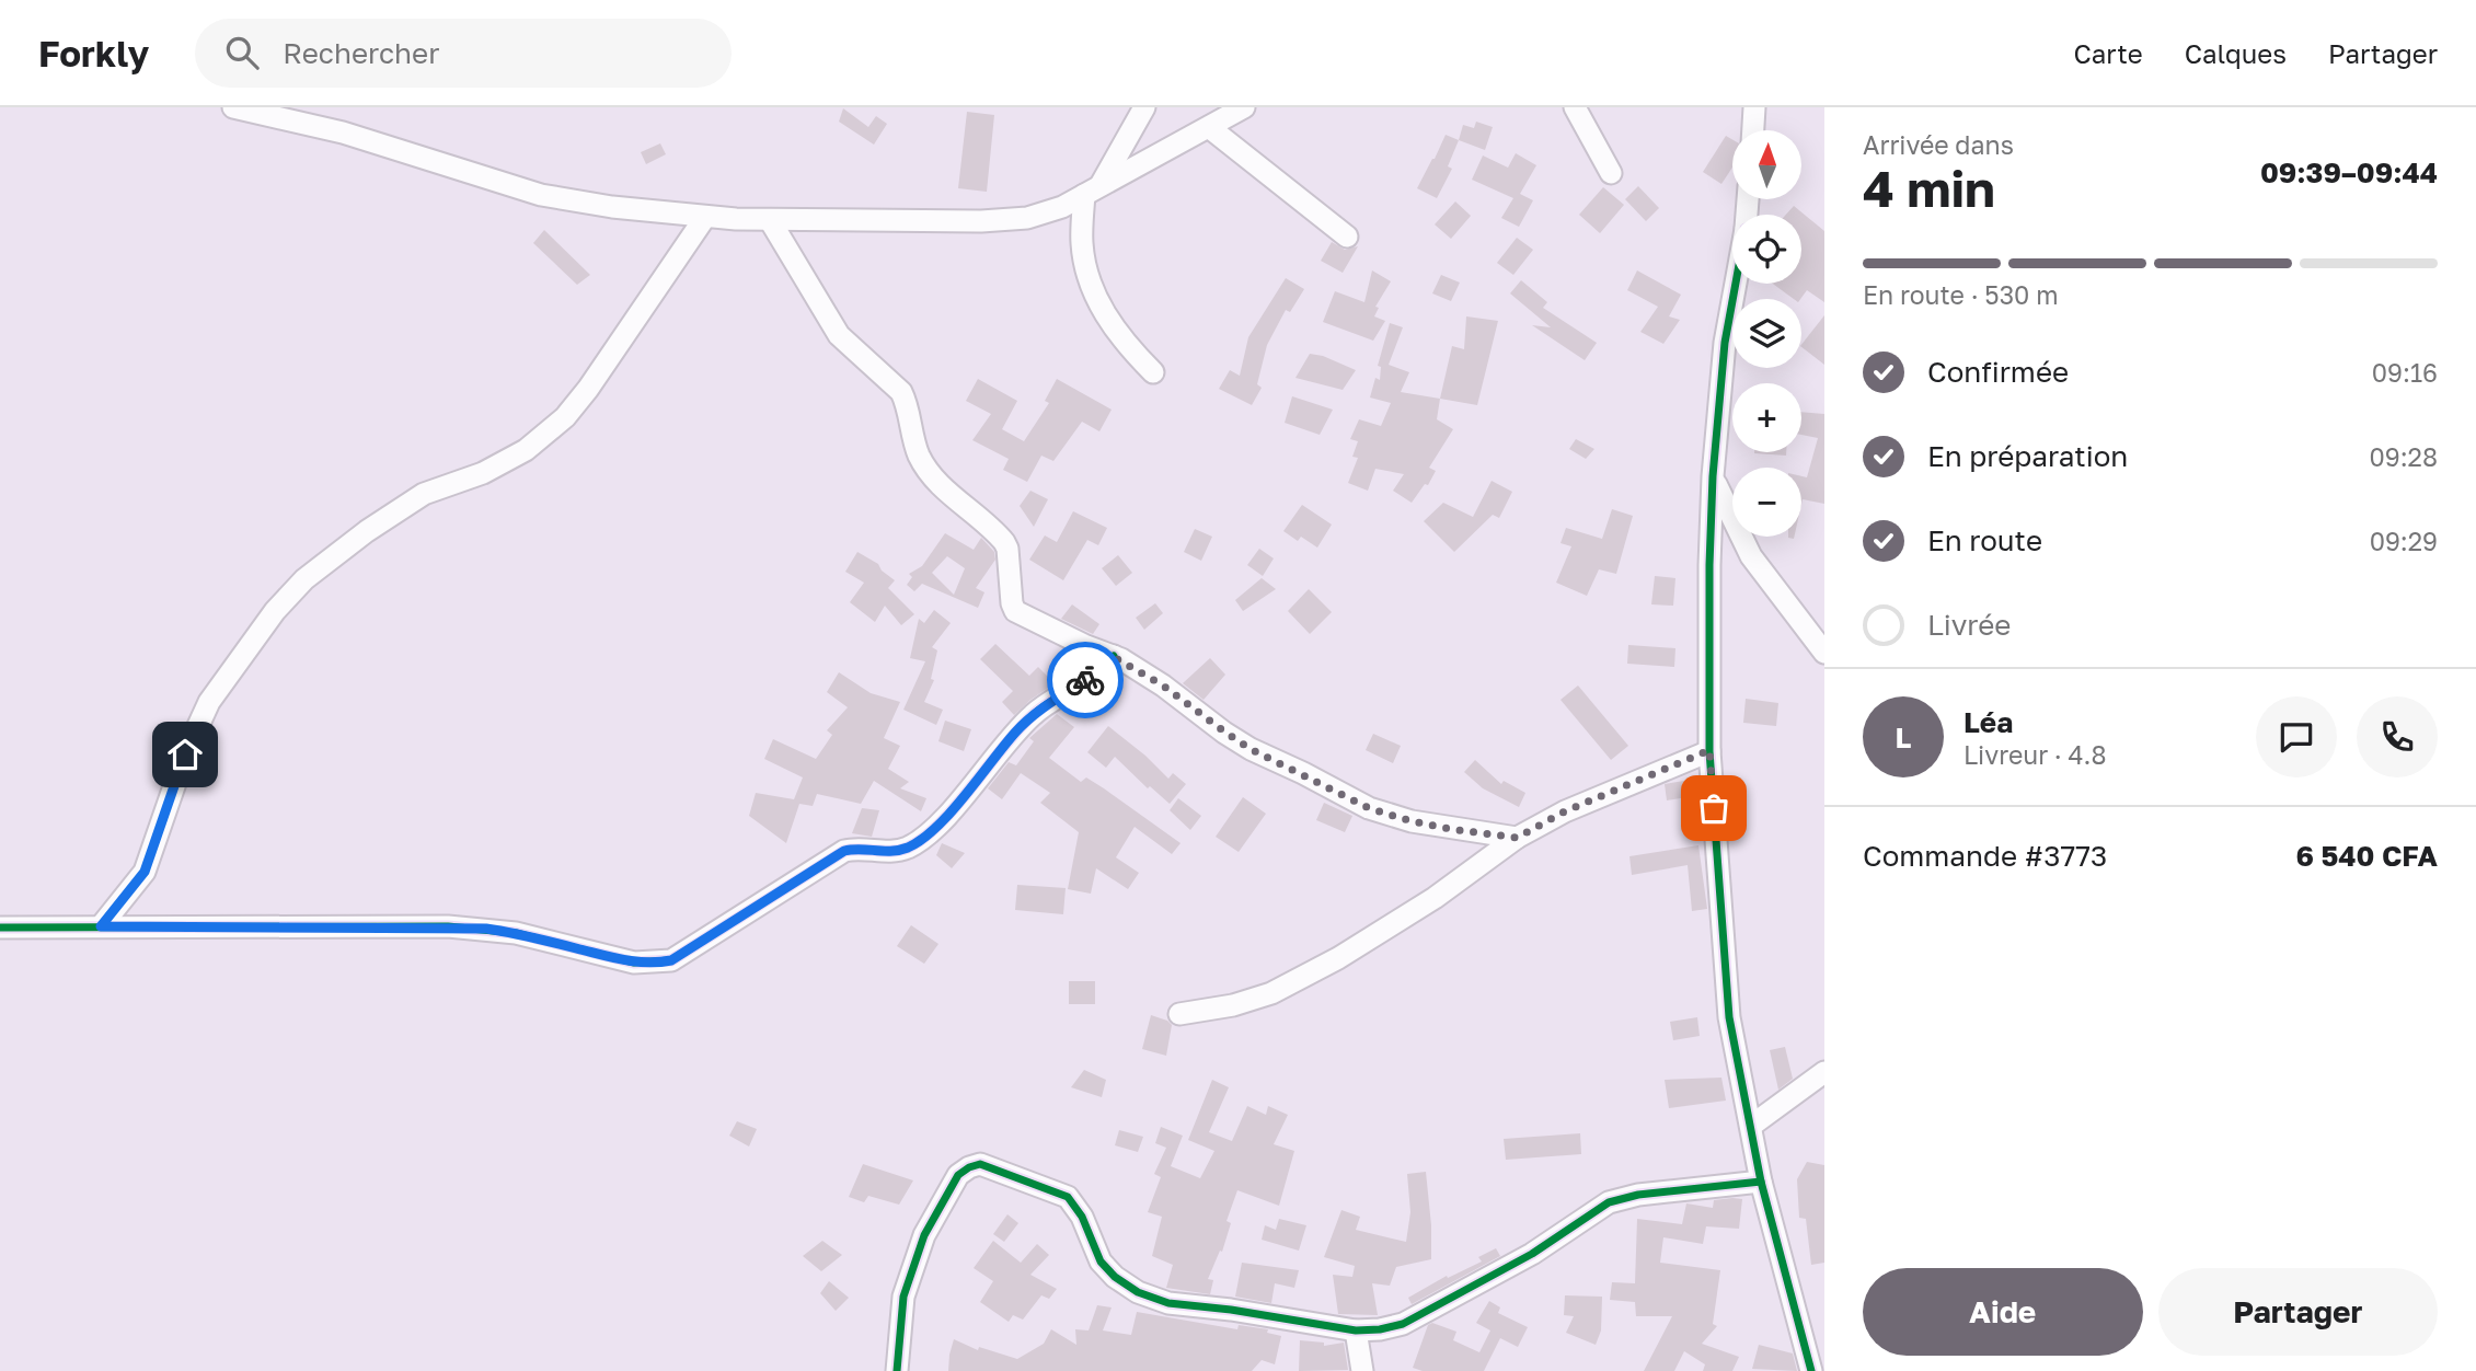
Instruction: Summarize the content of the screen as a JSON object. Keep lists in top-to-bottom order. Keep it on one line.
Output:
{"north":"top","page":{"header":"Forkly","search":"Rechercher","nav":["Carte","Calques","Partager"],"heading":["4 min","Arrivée dans","09:39–09:44"],"panel":["Léa","Livreur · 4.8","Commande #3773","6 540 CFA"],"map_buttons":["+","−"],"bar":"En route · 530 m","list":[["Confirmée","09:16"],["En préparation","09:28"],["En route","09:29"],"Livrée"],"round":"L","buttons":["Aide","Partager"]}}
